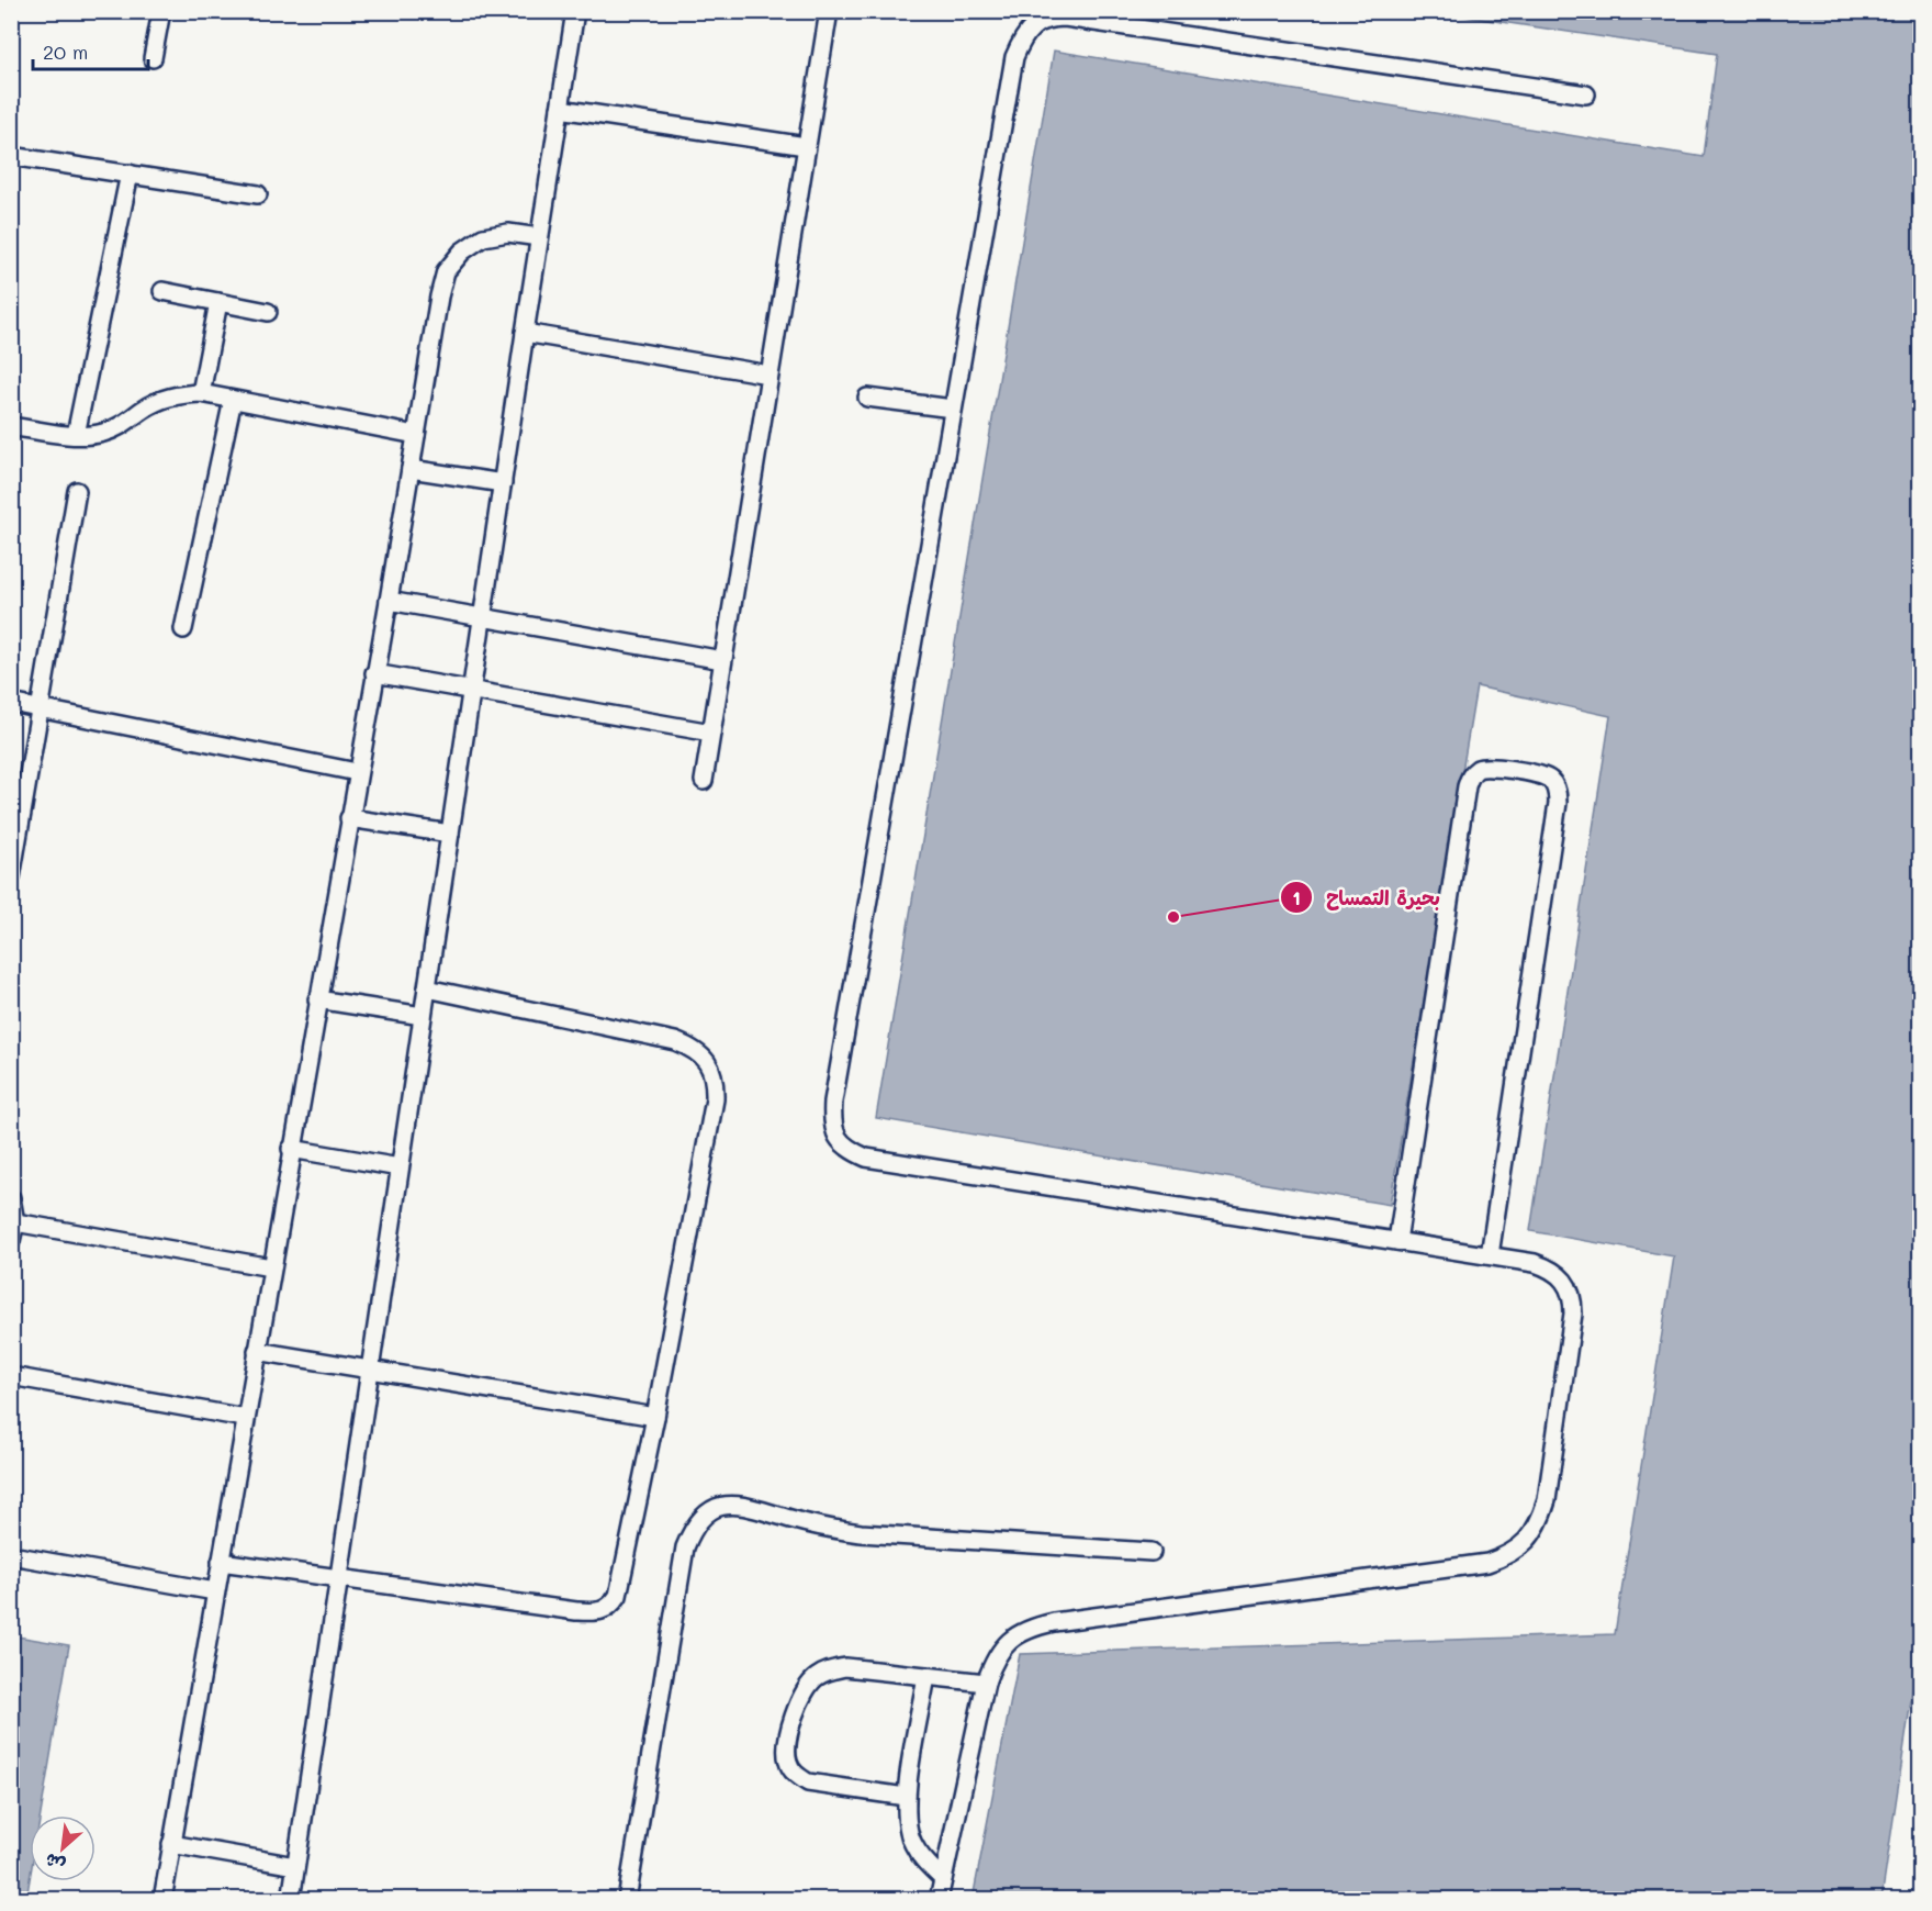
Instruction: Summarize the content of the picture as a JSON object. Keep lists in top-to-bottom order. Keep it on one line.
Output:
{"places":["بحيرة التمساح"],"scale_bar":"20 m","north":"bottom left"}
